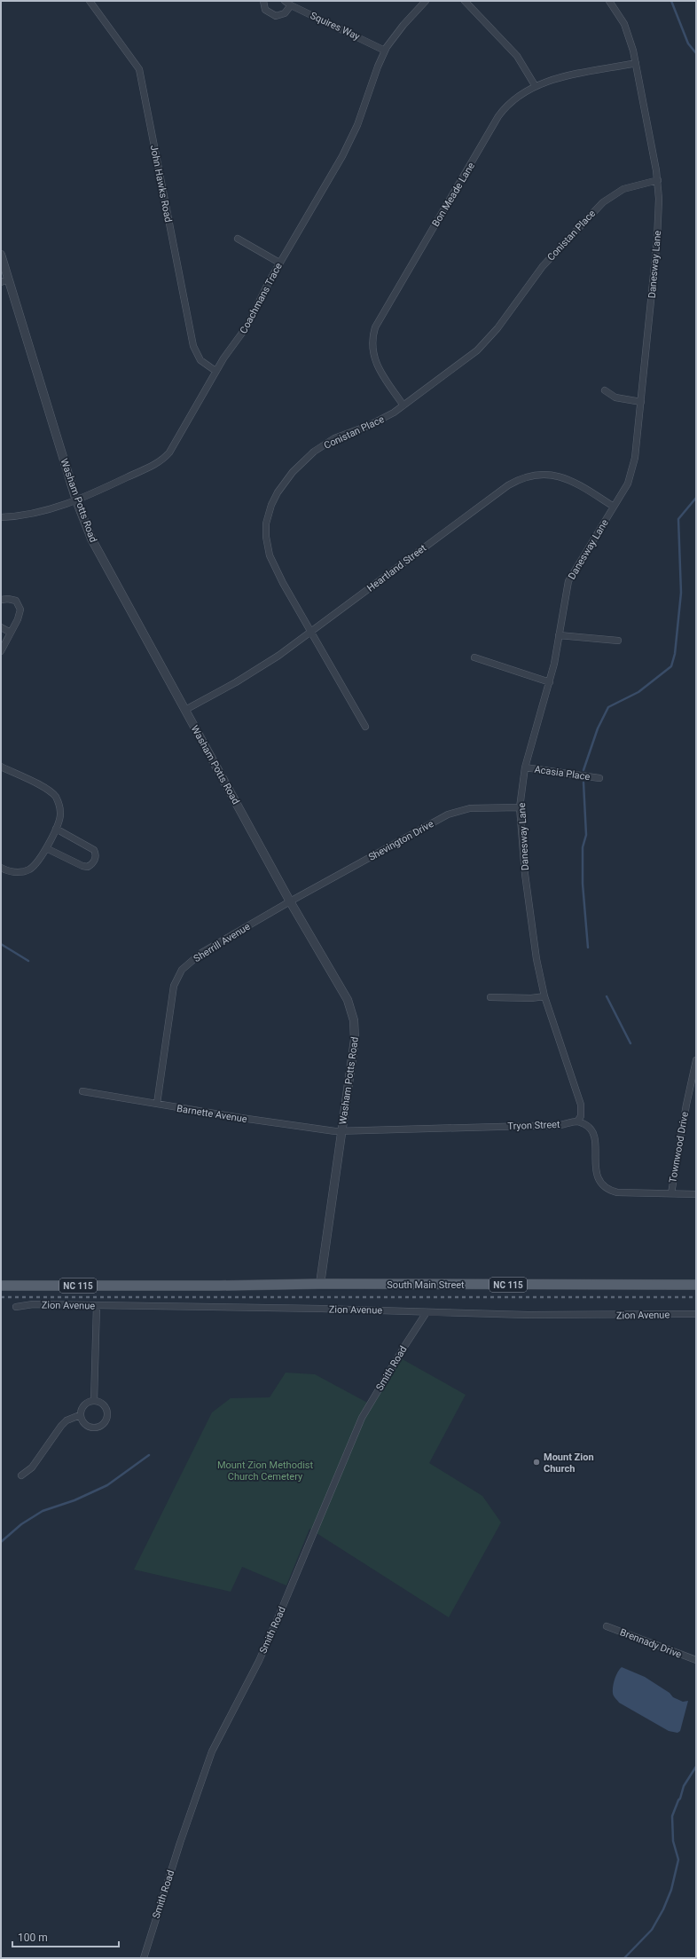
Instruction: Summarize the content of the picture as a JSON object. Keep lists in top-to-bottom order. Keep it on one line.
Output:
{"streets":{"main road":["South Main Street","NC 115"],"street":["Squires Way","John Hawks Road","Bon Meade Lane","Conistan Place","Danesway Lane","Coachmans Trace","Washam Potts Road","Heartland Street","Acasia Place","Shevington Drive","Sherrill Avenue","Barnette Avenue","Tryon Street","Townwood Drive","Zion Avenue","Smith Road","Brennady Drive"]},"crossings":[["Squires Way","Coachmans Trace"],["John Hawks Road","Coachmans Trace"],["Bon Meade Lane","Conistan Place"],["Bon Meade Lane","Danesway Lane"],["Conistan Place","Danesway Lane"],["Conistan Place","Heartland Street"],["Danesway Lane","Heartland Street"],["Danesway Lane","Acasia Place"],["Danesway Lane","Shevington Drive"],["Danesway Lane","Tryon Street"],["Coachmans Trace","Washam Potts Road"],["Washam Potts Road","Heartland Street"],["Washam Potts Road","Shevington Drive"],["Washam Potts Road","Sherrill Avenue"],["Washam Potts Road","Barnette Avenue"],["Washam Potts Road","Tryon Street"],["Washam Potts Road","South Main Street"],["Shevington Drive","Sherrill Avenue"],["Sherrill Avenue","Barnette Avenue"],["Barnette Avenue","Tryon Street"],["Zion Avenue","Smith Road"]],"parks":["Mount Zion Methodist Church Cemetery"],"places":["Mount Zion Church"],"scale_bar":"100 m"}
